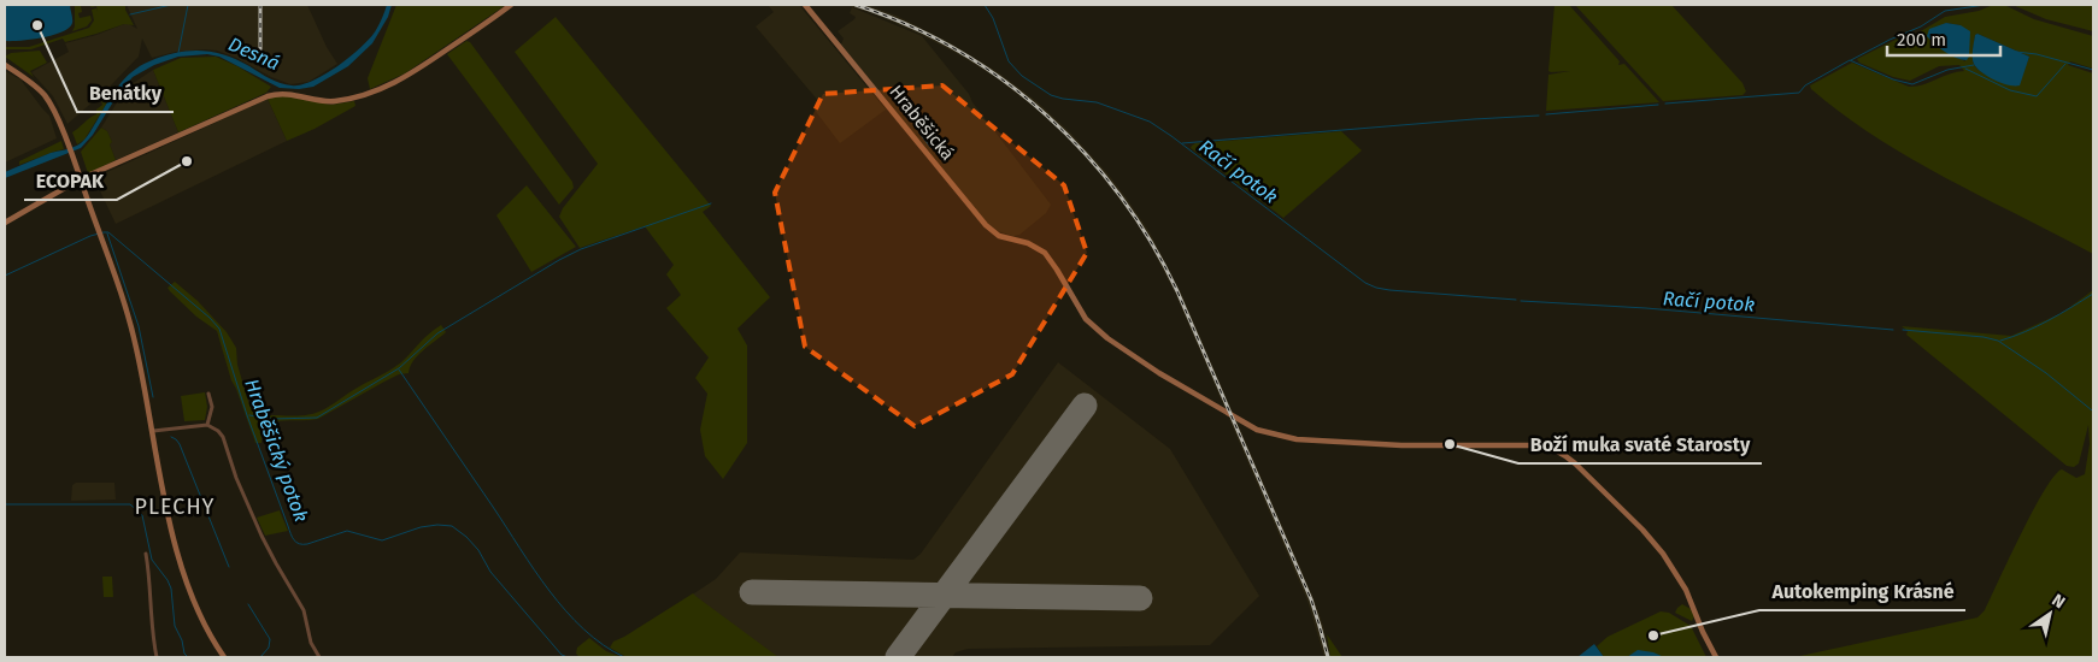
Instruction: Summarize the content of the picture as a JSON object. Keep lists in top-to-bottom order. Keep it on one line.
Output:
{"streets":{"street":["Hraběšická"]},"districts":["PLECHY"],"water":["Desná","Račí potok","Hraběšický potok"],"places":["Benátky","ECOPAK","Boží muka svaté Starosty","Autokemping Krásné"],"scale_bar":"200 m","north":"top right"}
